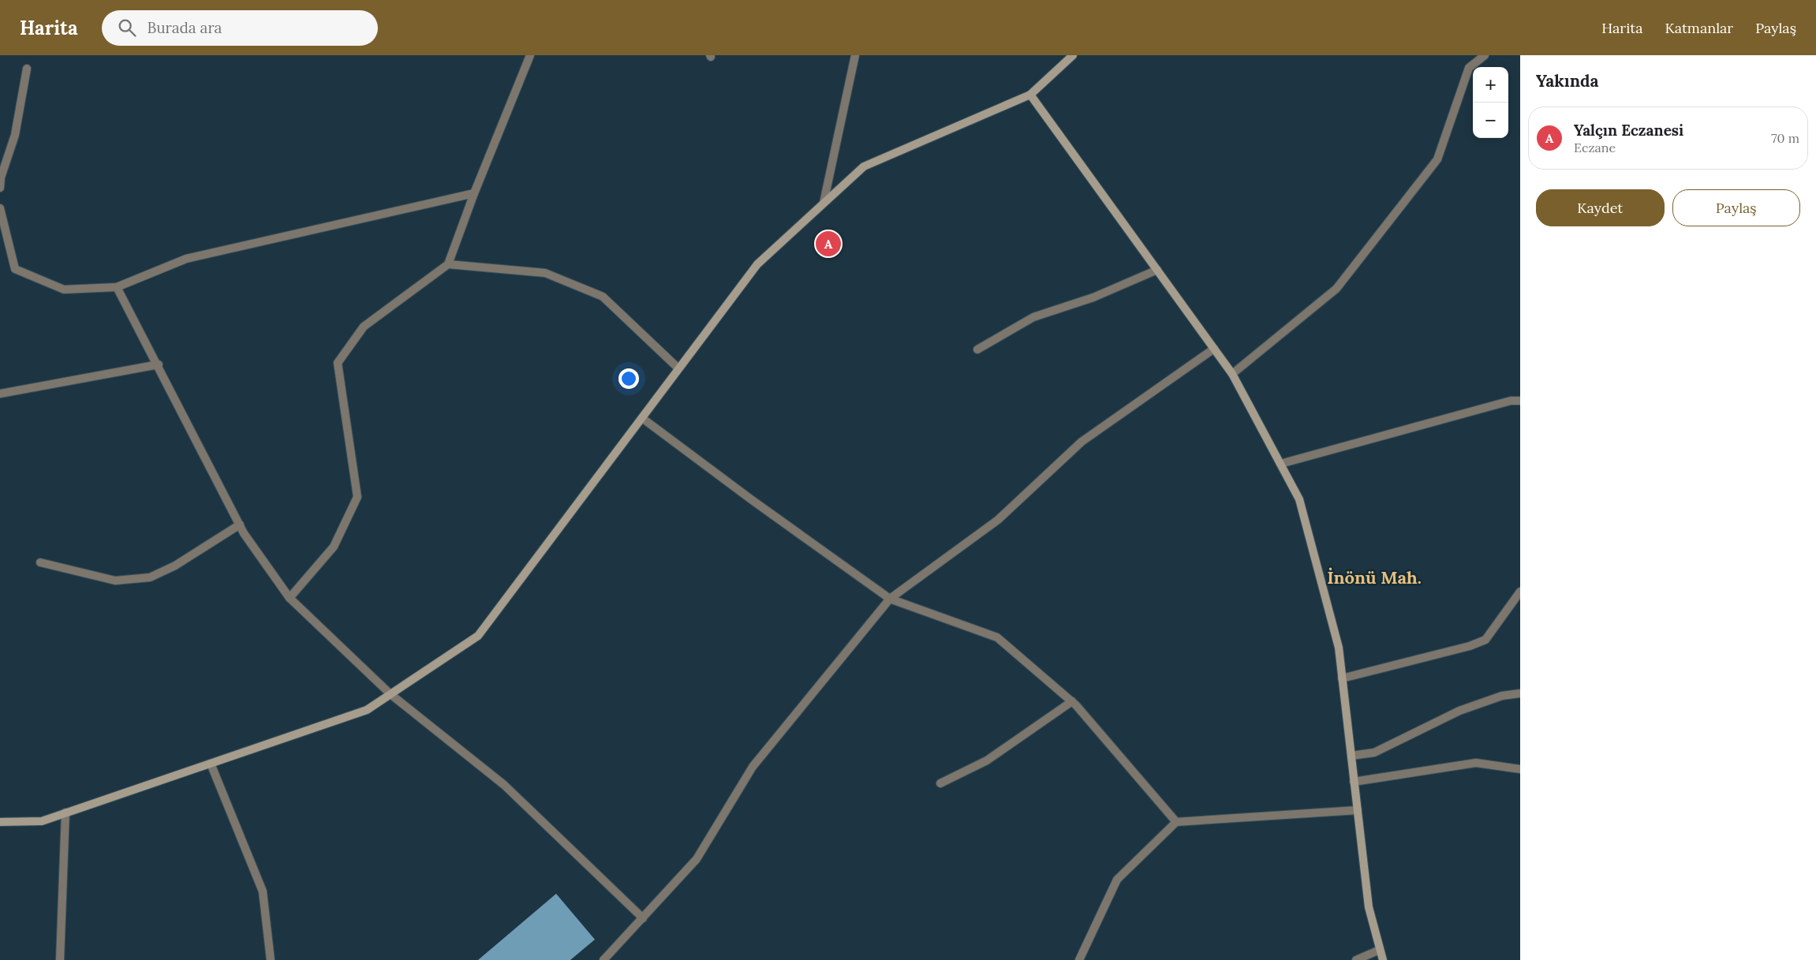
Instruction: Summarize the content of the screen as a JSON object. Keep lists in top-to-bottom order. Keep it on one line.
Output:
{"districts":["İnönü Mah."],"page":{"header":"Harita","search":"Burada ara","nav":["Harita","Katmanlar","Paylaş"],"heading":"Yakında","map_buttons":["+","−"],"list":[{"mark":"A","name":"Yalçın Eczanesi","note":"Eczane","value":"70 m"}],"buttons":["Kaydet","Paylaş"],"pins":"A"}}
